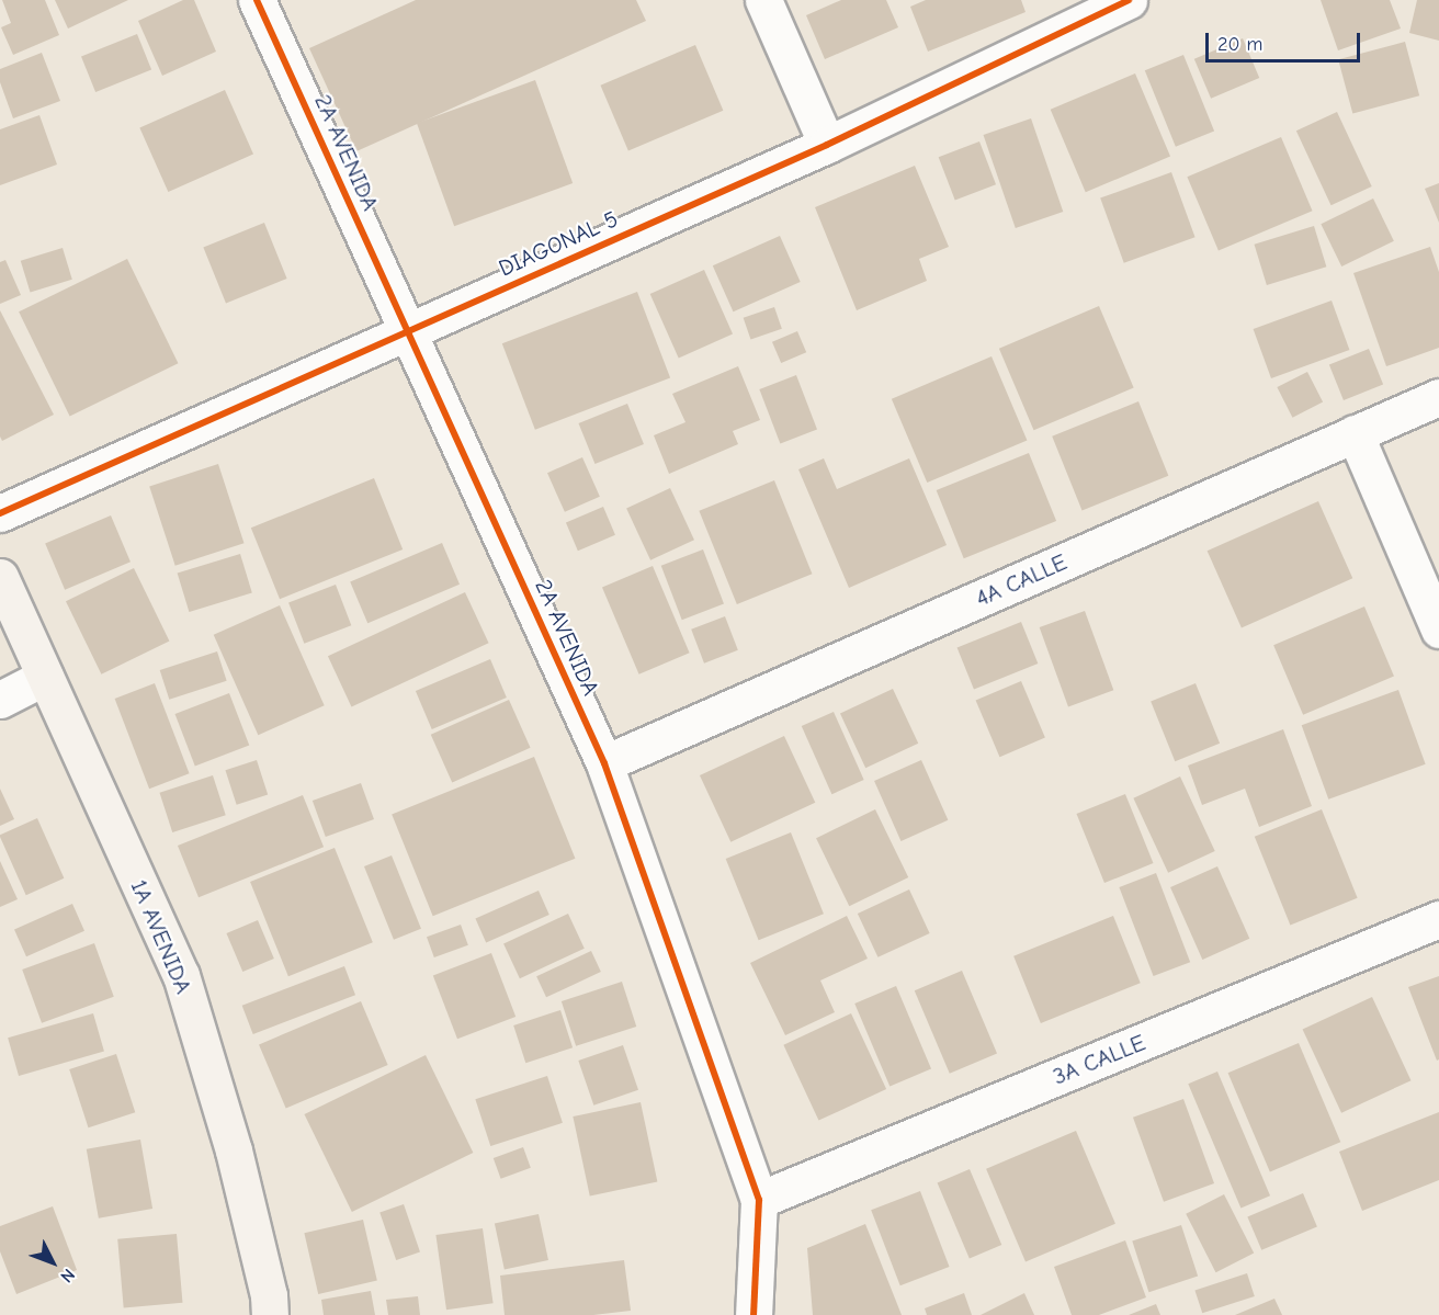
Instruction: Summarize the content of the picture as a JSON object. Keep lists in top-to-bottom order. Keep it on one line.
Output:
{"streets":{"main road":["1A AVENIDA"],"street":["2A AVENIDA","DIAGONAL 5","4A CALLE","3A CALLE"]},"crossings":[["2A AVENIDA","DIAGONAL 5"],["2A AVENIDA","4A CALLE"],["2A AVENIDA","3A CALLE"]],"scale_bar":"20 m","north":"bottom right"}
